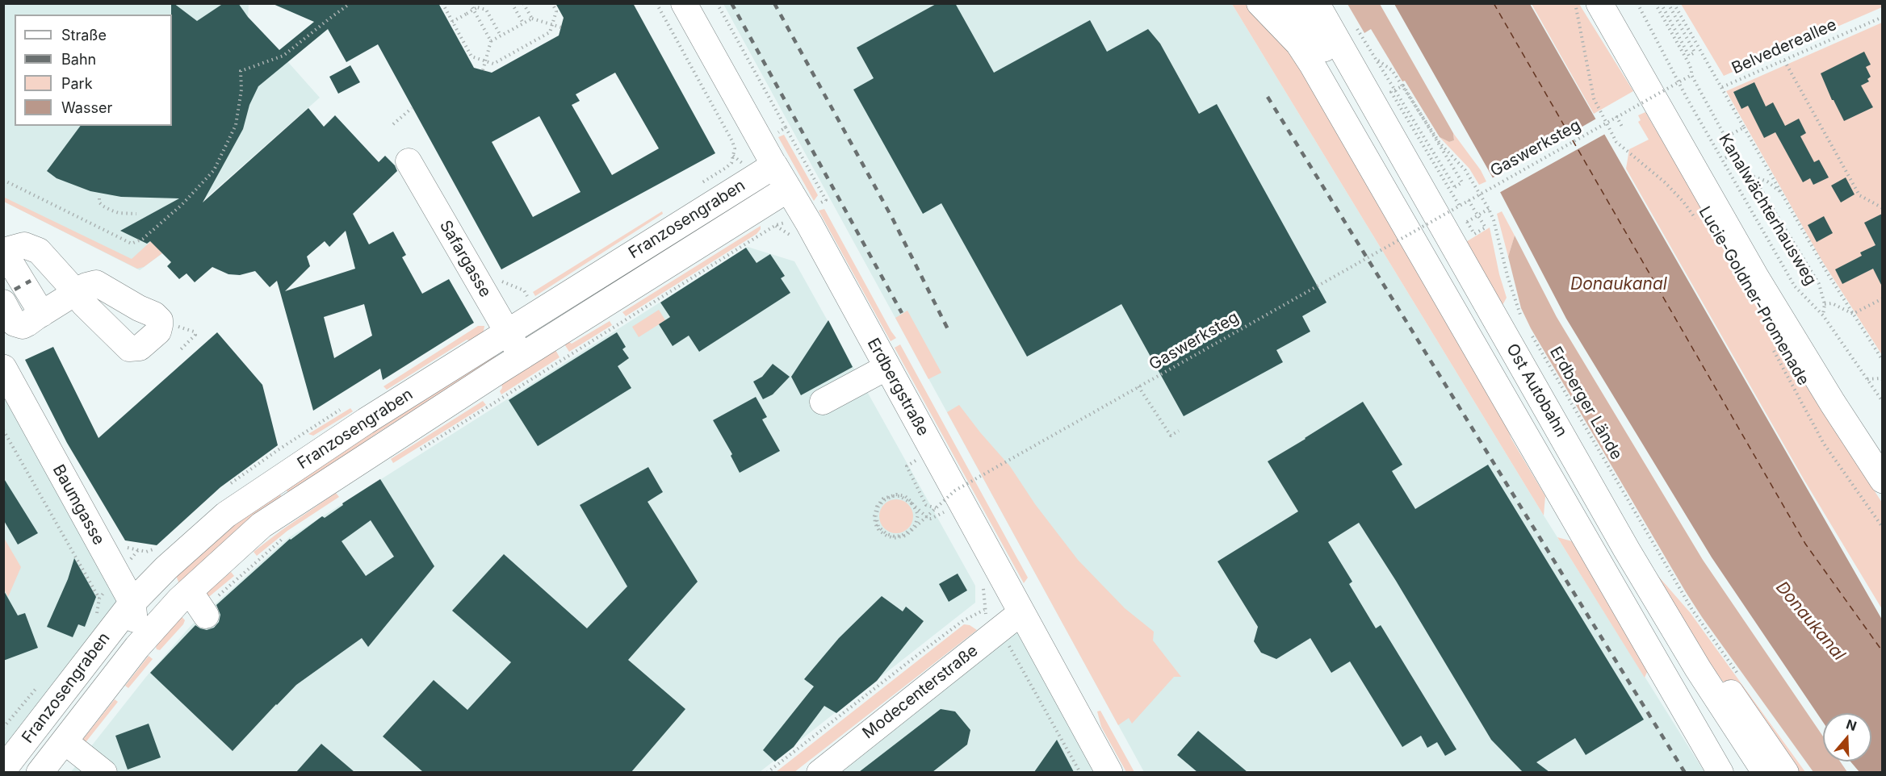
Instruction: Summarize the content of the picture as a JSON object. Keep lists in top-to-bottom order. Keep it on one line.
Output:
{"streets":{"main road":["Franzosengraben","Erdbergstraße","Ost Autobahn","Baumgasse"],"street":["Safargasse","Modecenterstraße"],"path":["Belvedereallee","Gaswerksteg","Kanalwächterhausweg","Lucie-Goldner-Promenade","Erdberger Lände"]},"crossings":[["Franzosengraben","Safargasse"],["Franzosengraben","Erdbergstraße"],["Franzosengraben","Baumgasse"],["Erdbergstraße","Modecenterstraße"]],"water":["Donaukanal"],"legend":["Straße","Bahn","Park","Wasser"],"north":"top"}
